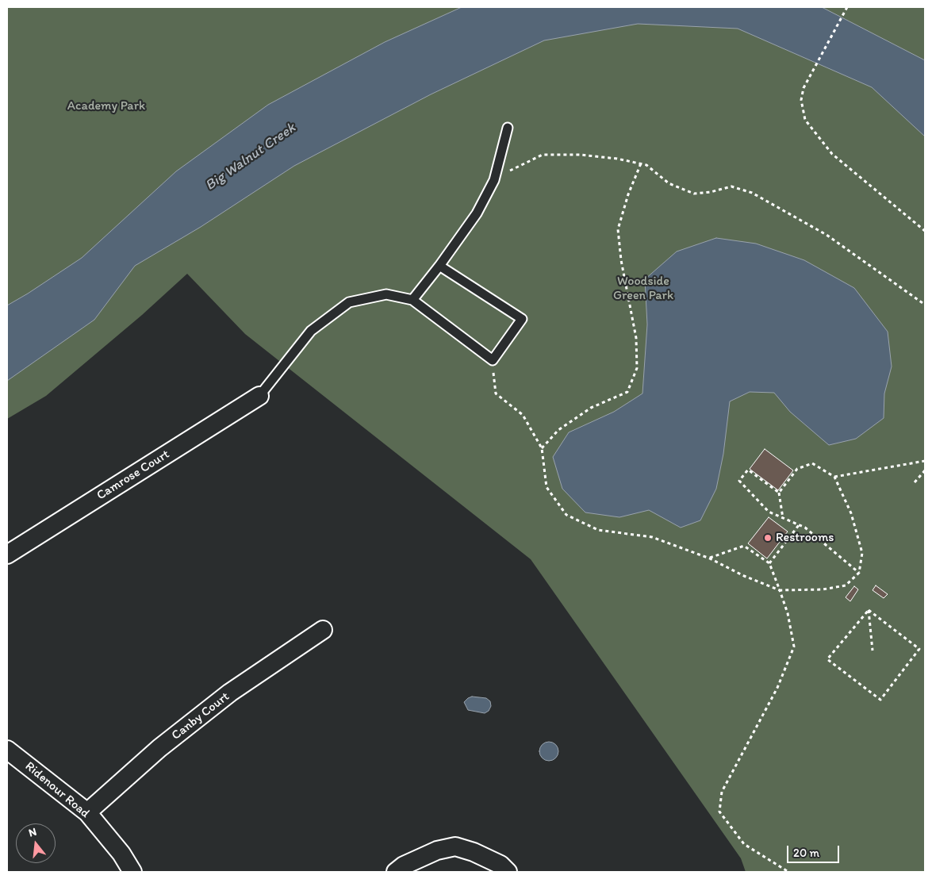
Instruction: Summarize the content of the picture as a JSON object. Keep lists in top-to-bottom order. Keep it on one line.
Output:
{"streets":{"street":["Camrose Court","Canby Court","Ridenour Road"]},"crossings":[["Canby Court","Ridenour Road"]],"water":["Big Walnut Creek"],"parks":["Academy Park","Woodside Green Park"],"places":["Restrooms"],"scale_bar":"20 m","north":"top"}
